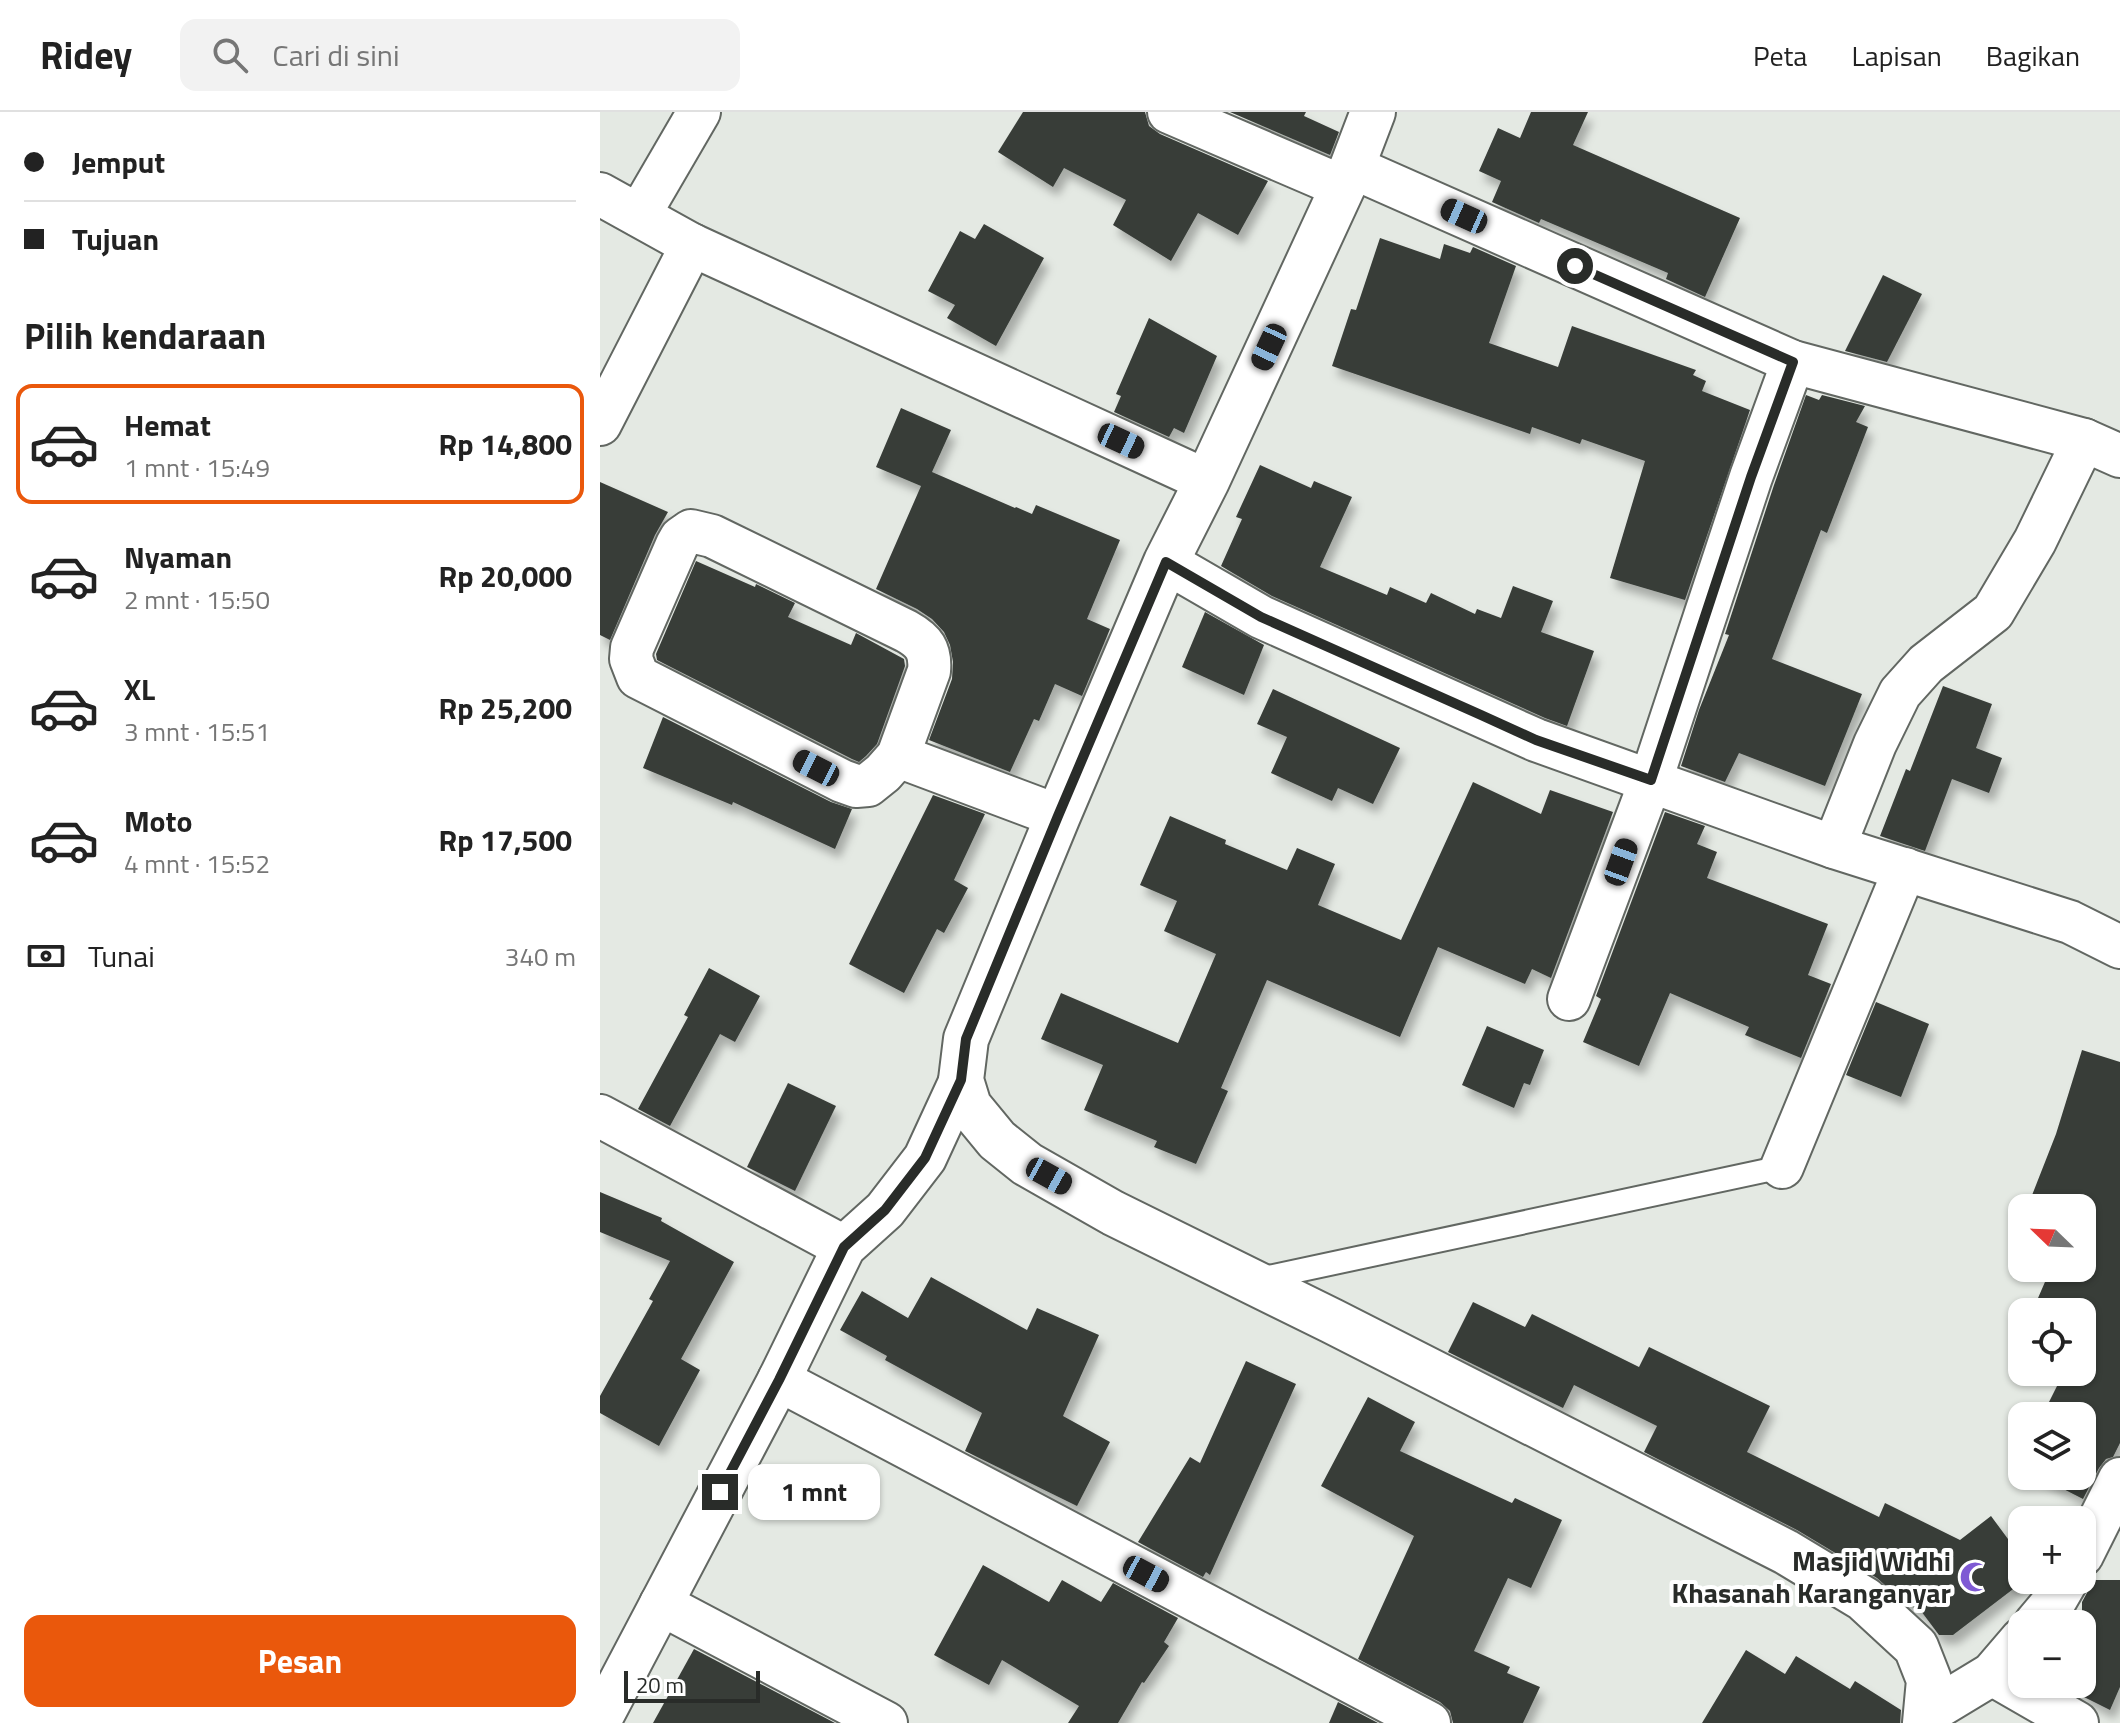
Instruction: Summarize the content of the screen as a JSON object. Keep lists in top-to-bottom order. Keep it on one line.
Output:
{"places":{"mosque":["Masjid Widhi Khasanah Karanganyar"]},"scale_bar":"20 m","north":"top left","page":{"header":"Ridey","search":"Cari di sini","nav":["Peta","Lapisan","Bagikan"],"banner":["Jemput","Tujuan"],"heading":"Pilih kendaraan","list":[{"name":"Hemat","note":"1 mnt · 15:49","value":"Rp 14,800"},{"name":"Nyaman","note":"2 mnt · 15:50","value":"Rp 20,000"},{"name":"XL","note":"3 mnt · 15:51","value":"Rp 25,200"},{"name":"Moto","note":"4 mnt · 15:52","value":"Rp 17,500"}],"pay":["Tunai","340 m"],"map_buttons":["+","−"],"bubble":"1 mnt","buttons":"Pesan","scale":"20 m"}}
